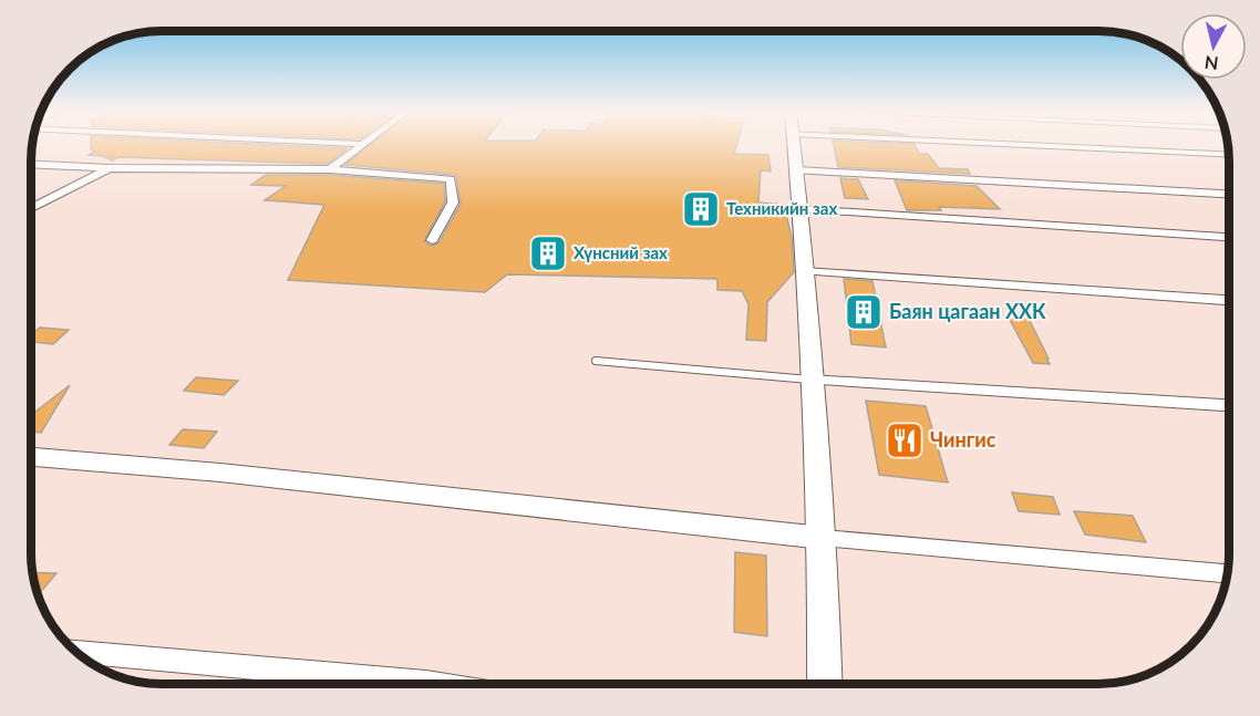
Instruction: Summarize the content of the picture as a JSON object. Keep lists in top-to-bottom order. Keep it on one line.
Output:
{"places":{"building":["Техникийн зах","Хүнсний зах","Баян цагаан ХХК"],"restaurant":["Чингис"]},"north":"bottom"}
